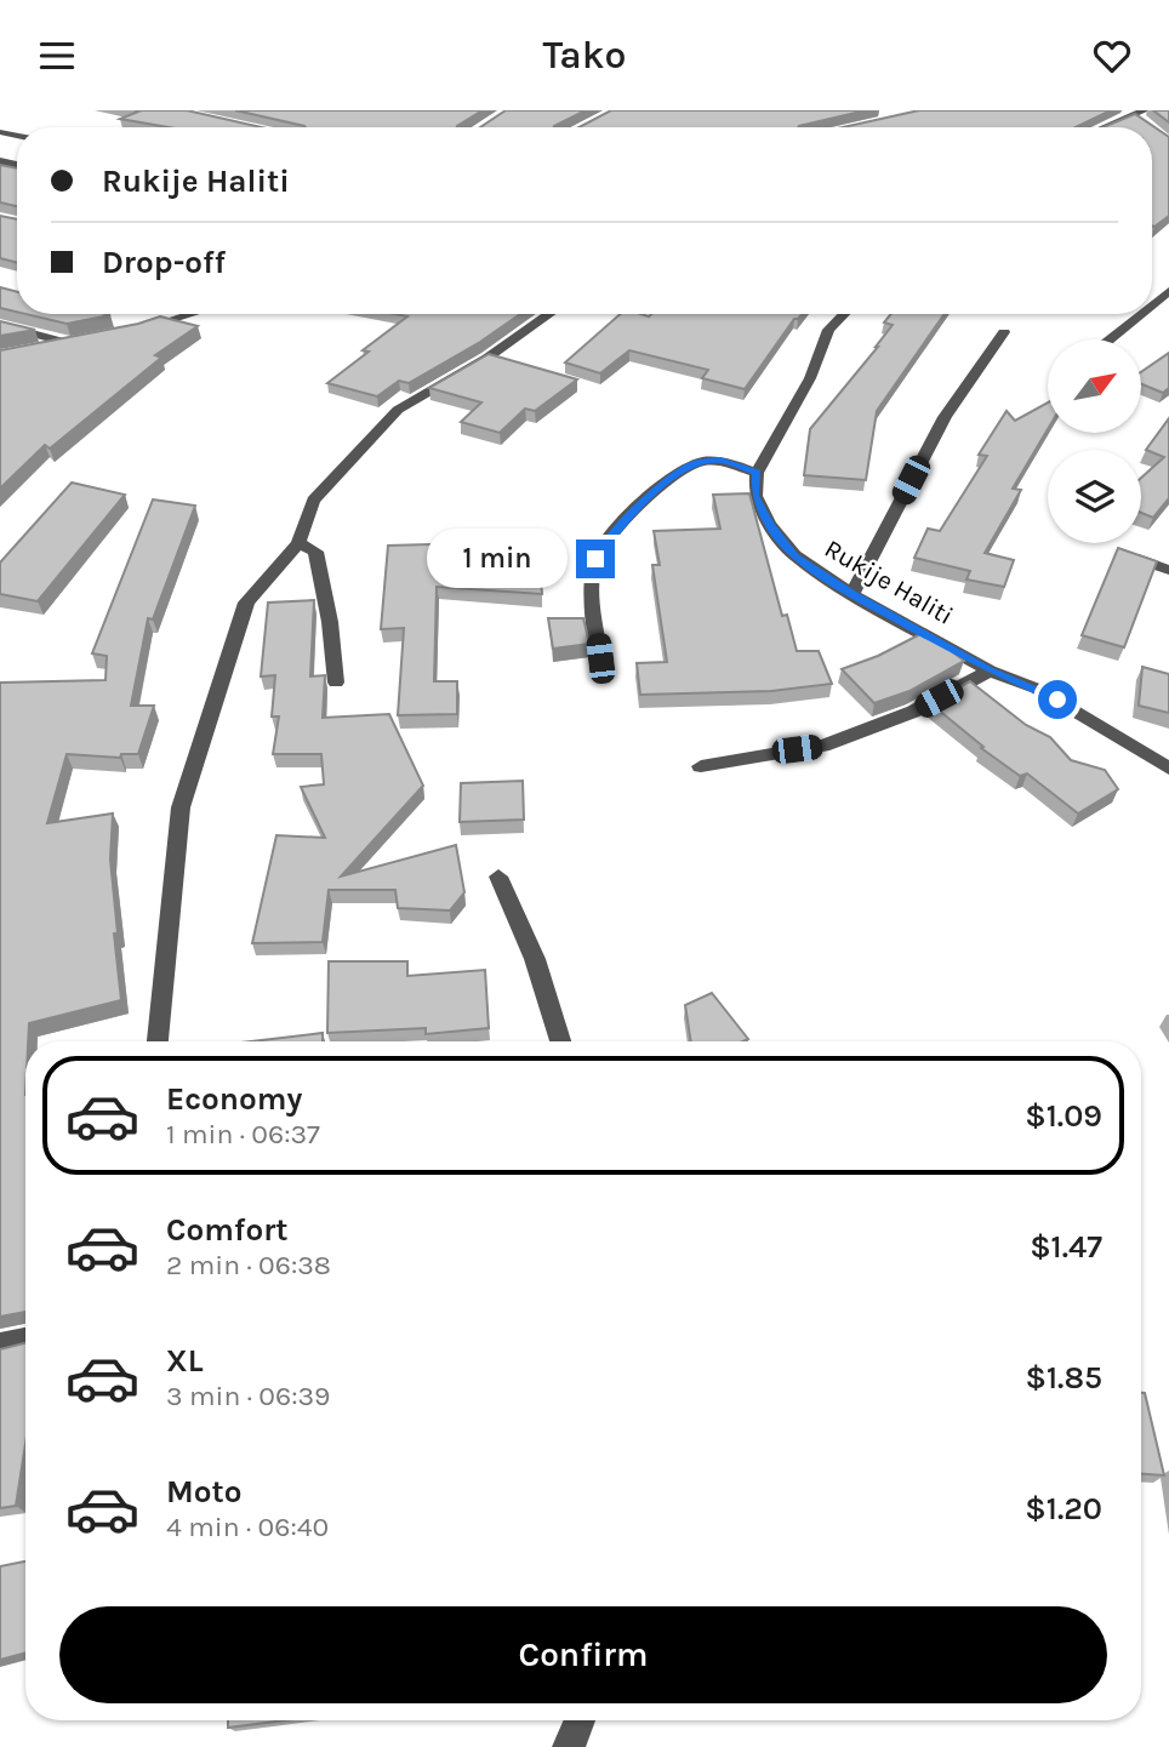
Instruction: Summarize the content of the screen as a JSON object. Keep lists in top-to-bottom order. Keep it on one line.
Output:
{"streets":{"street":["Rukije Haliti"]},"north":"top right","page":{"header":"Tako","banner":["Rukije Haliti","Drop-off"],"bubble":"1 min","list":[{"name":"Economy","note":"1 min · 06:37","value":"$1.09"},{"name":"Comfort","note":"2 min · 06:38","value":"$1.47"},{"name":"XL","note":"3 min · 06:39","value":"$1.85"},{"name":"Moto","note":"4 min · 06:40","value":"$1.20"}],"buttons":"Confirm"}}
